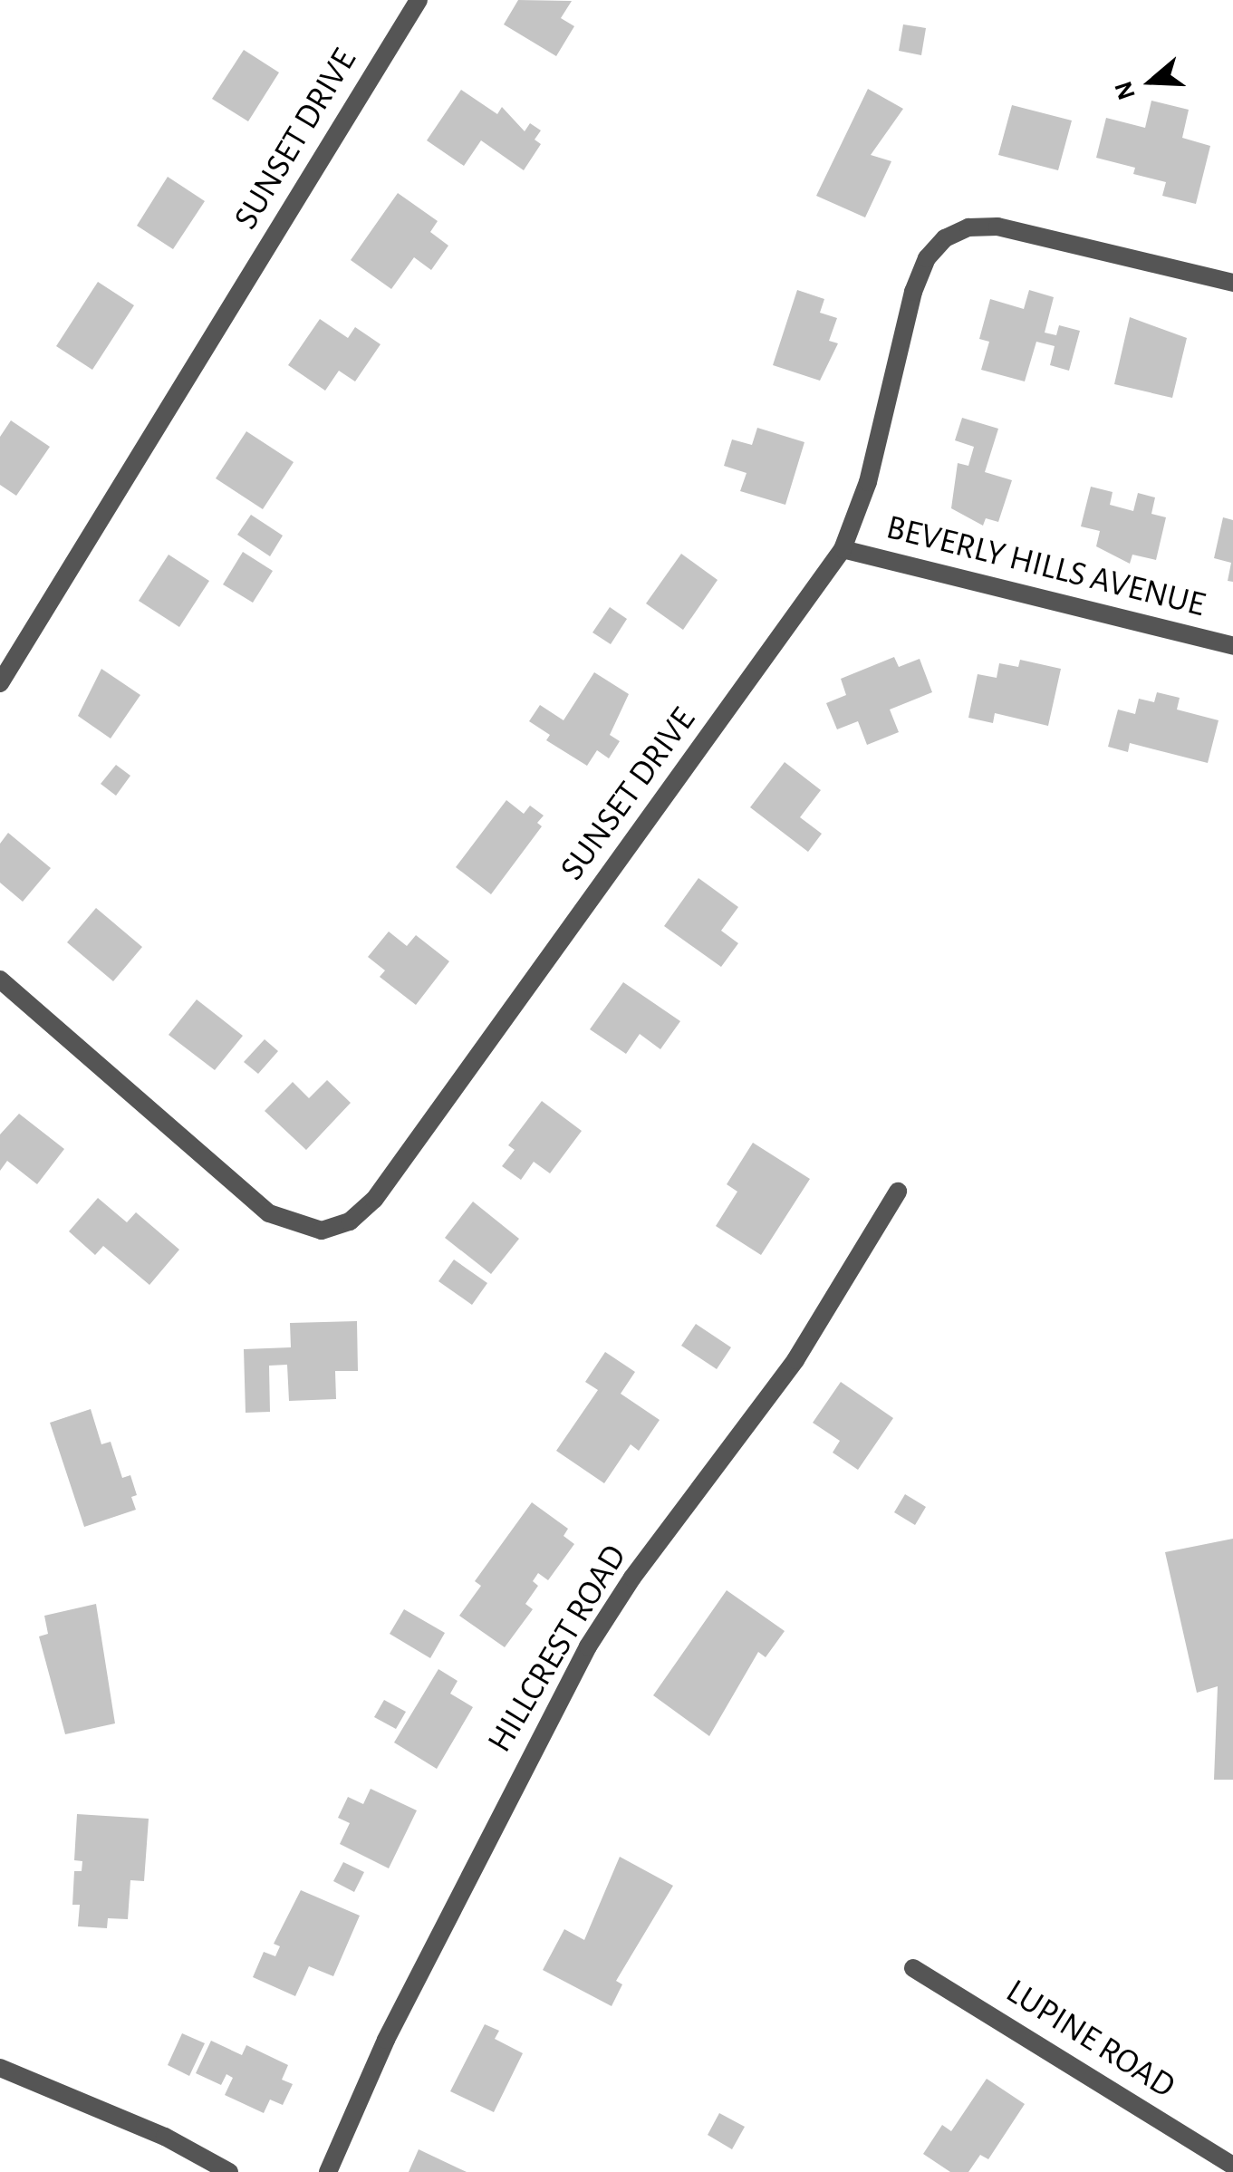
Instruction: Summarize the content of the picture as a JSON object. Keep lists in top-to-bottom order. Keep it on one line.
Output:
{"streets":{"street":["SUNSET DRIVE","BEVERLY HILLS AVENUE","HILLCREST ROAD","LUPINE ROAD"]},"crossings":[["SUNSET DRIVE","BEVERLY HILLS AVENUE"]],"north":"left"}
